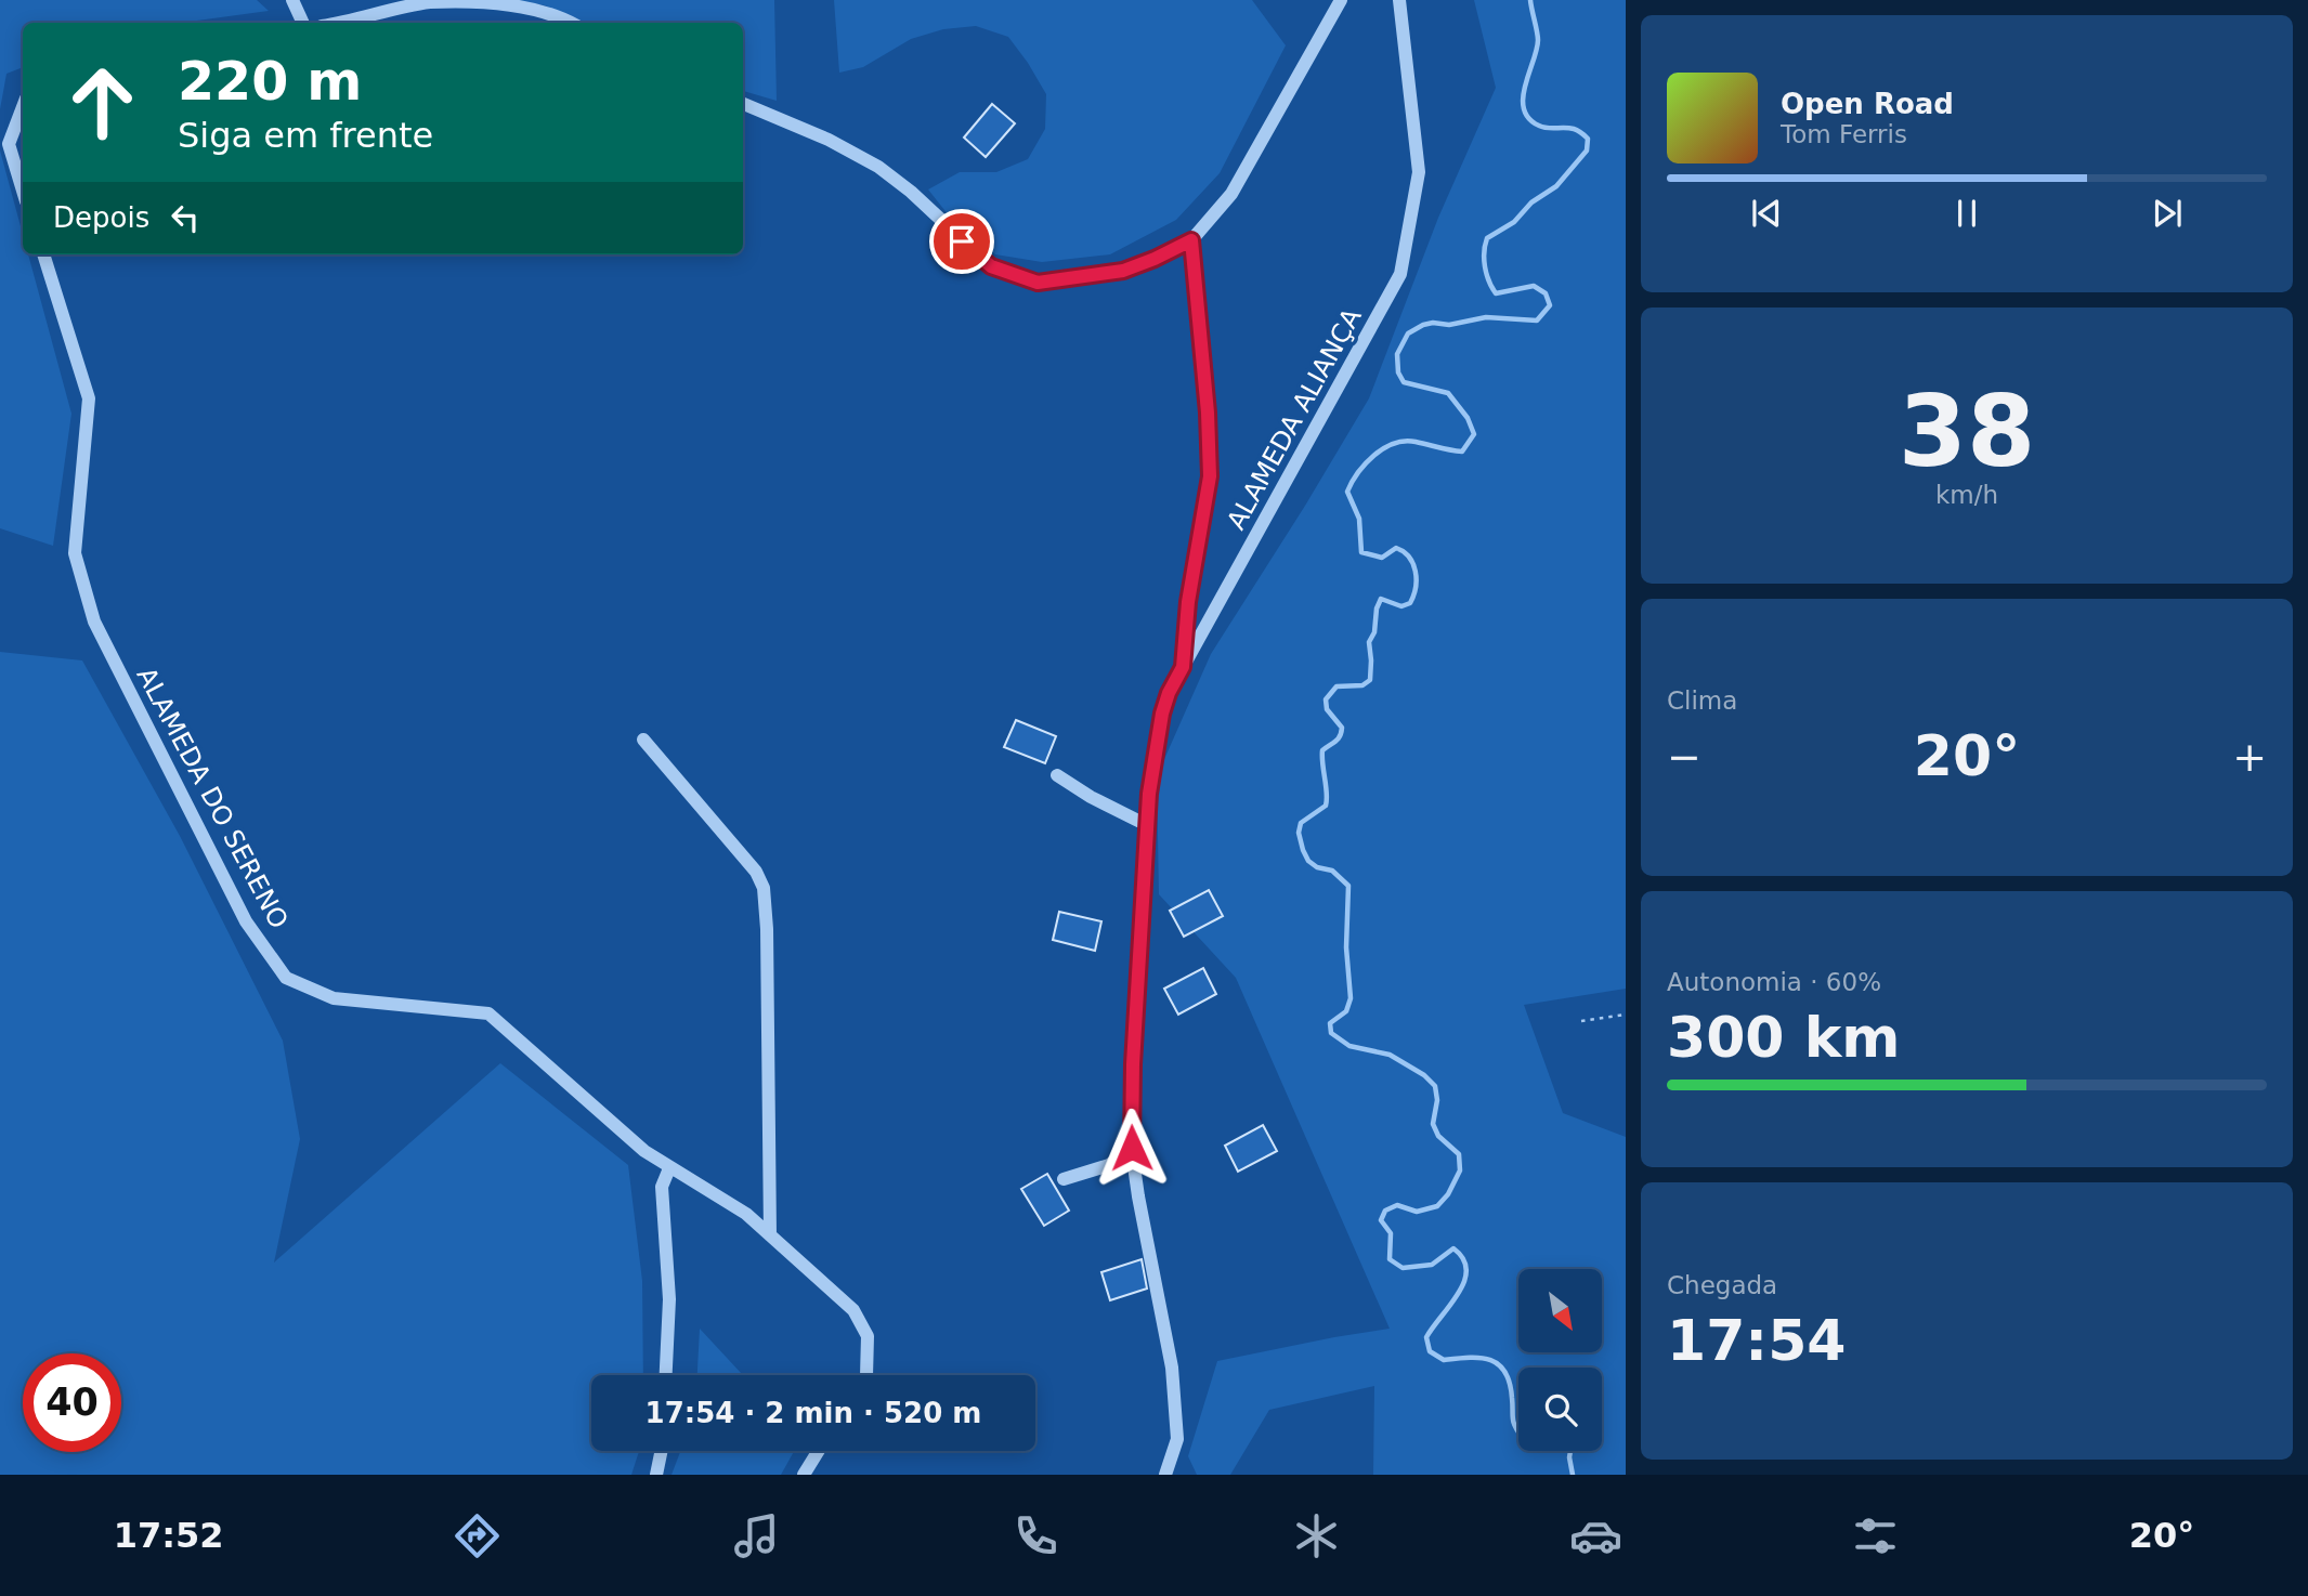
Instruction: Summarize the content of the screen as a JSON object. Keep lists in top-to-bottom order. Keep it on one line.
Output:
{"streets":{"street":["ALAMEDA ALIANÇA","ALAMEDA DO SERENO"]},"north":"bottom right","page":{"turn":["220 m","Siga em frente"],"song":["Open Road","Tom Ferris"],"then":"Depois","tile":[["38","km/h"],"Clima",["Autonomia · 60%","300 km"],["Chegada","17:54"]],"heat":["−","20°","+"],"limit":"40","trip":"17:54 · 2 min · 520 m","tabs":["17:52","20°"]}}
